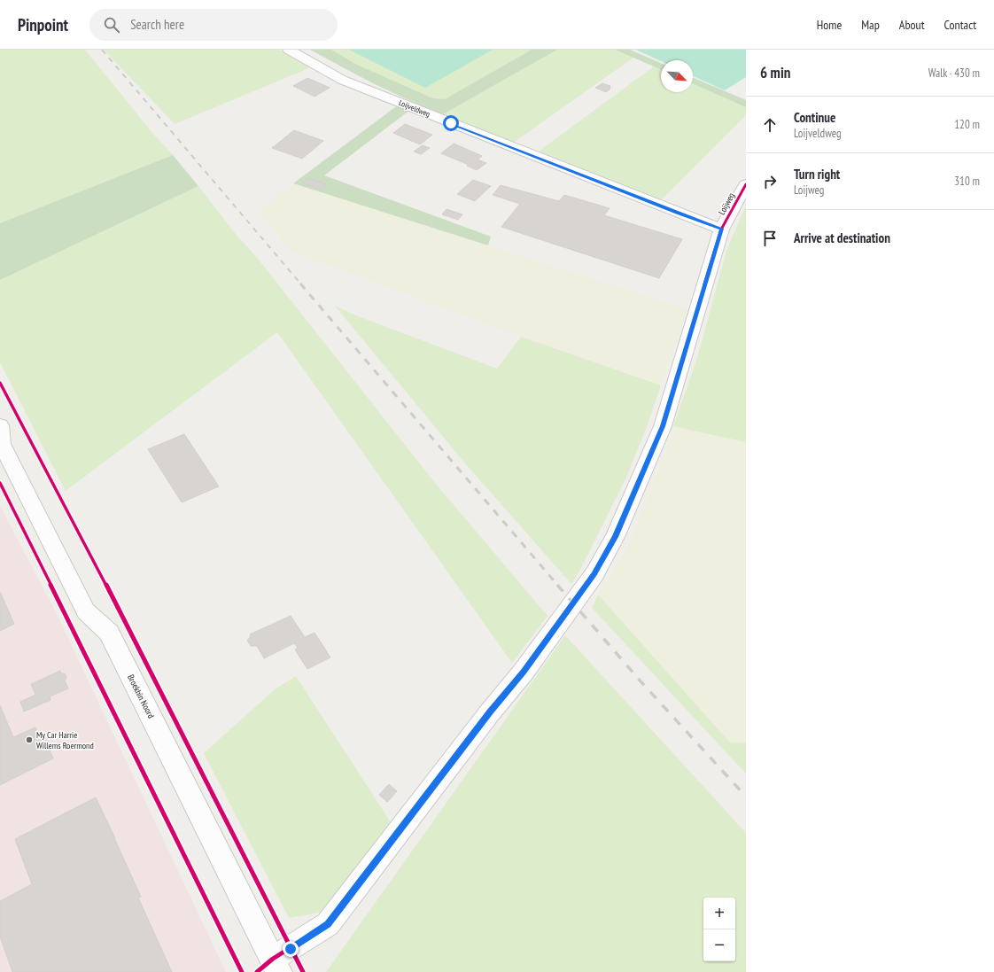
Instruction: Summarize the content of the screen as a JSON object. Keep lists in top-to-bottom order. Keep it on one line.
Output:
{"streets":{"street":["Loijveldweg","Loijweg","Broekhin Noord"]},"crossings":[["Loijveldweg","Loijweg"],["Loijweg","Broekhin Noord"]],"places":["My Car Harrie Willems Roermond"],"north":"bottom right","page":{"header":"Pinpoint","search":"Search here","nav":["Home","Map","About","Contact"],"heading":["6 min","Walk · 430 m"],"list":[["Continue","Loijveldweg","120 m"],["Turn right","Loijweg","310 m"],"Arrive at destination"],"map_buttons":["+","−"]}}
